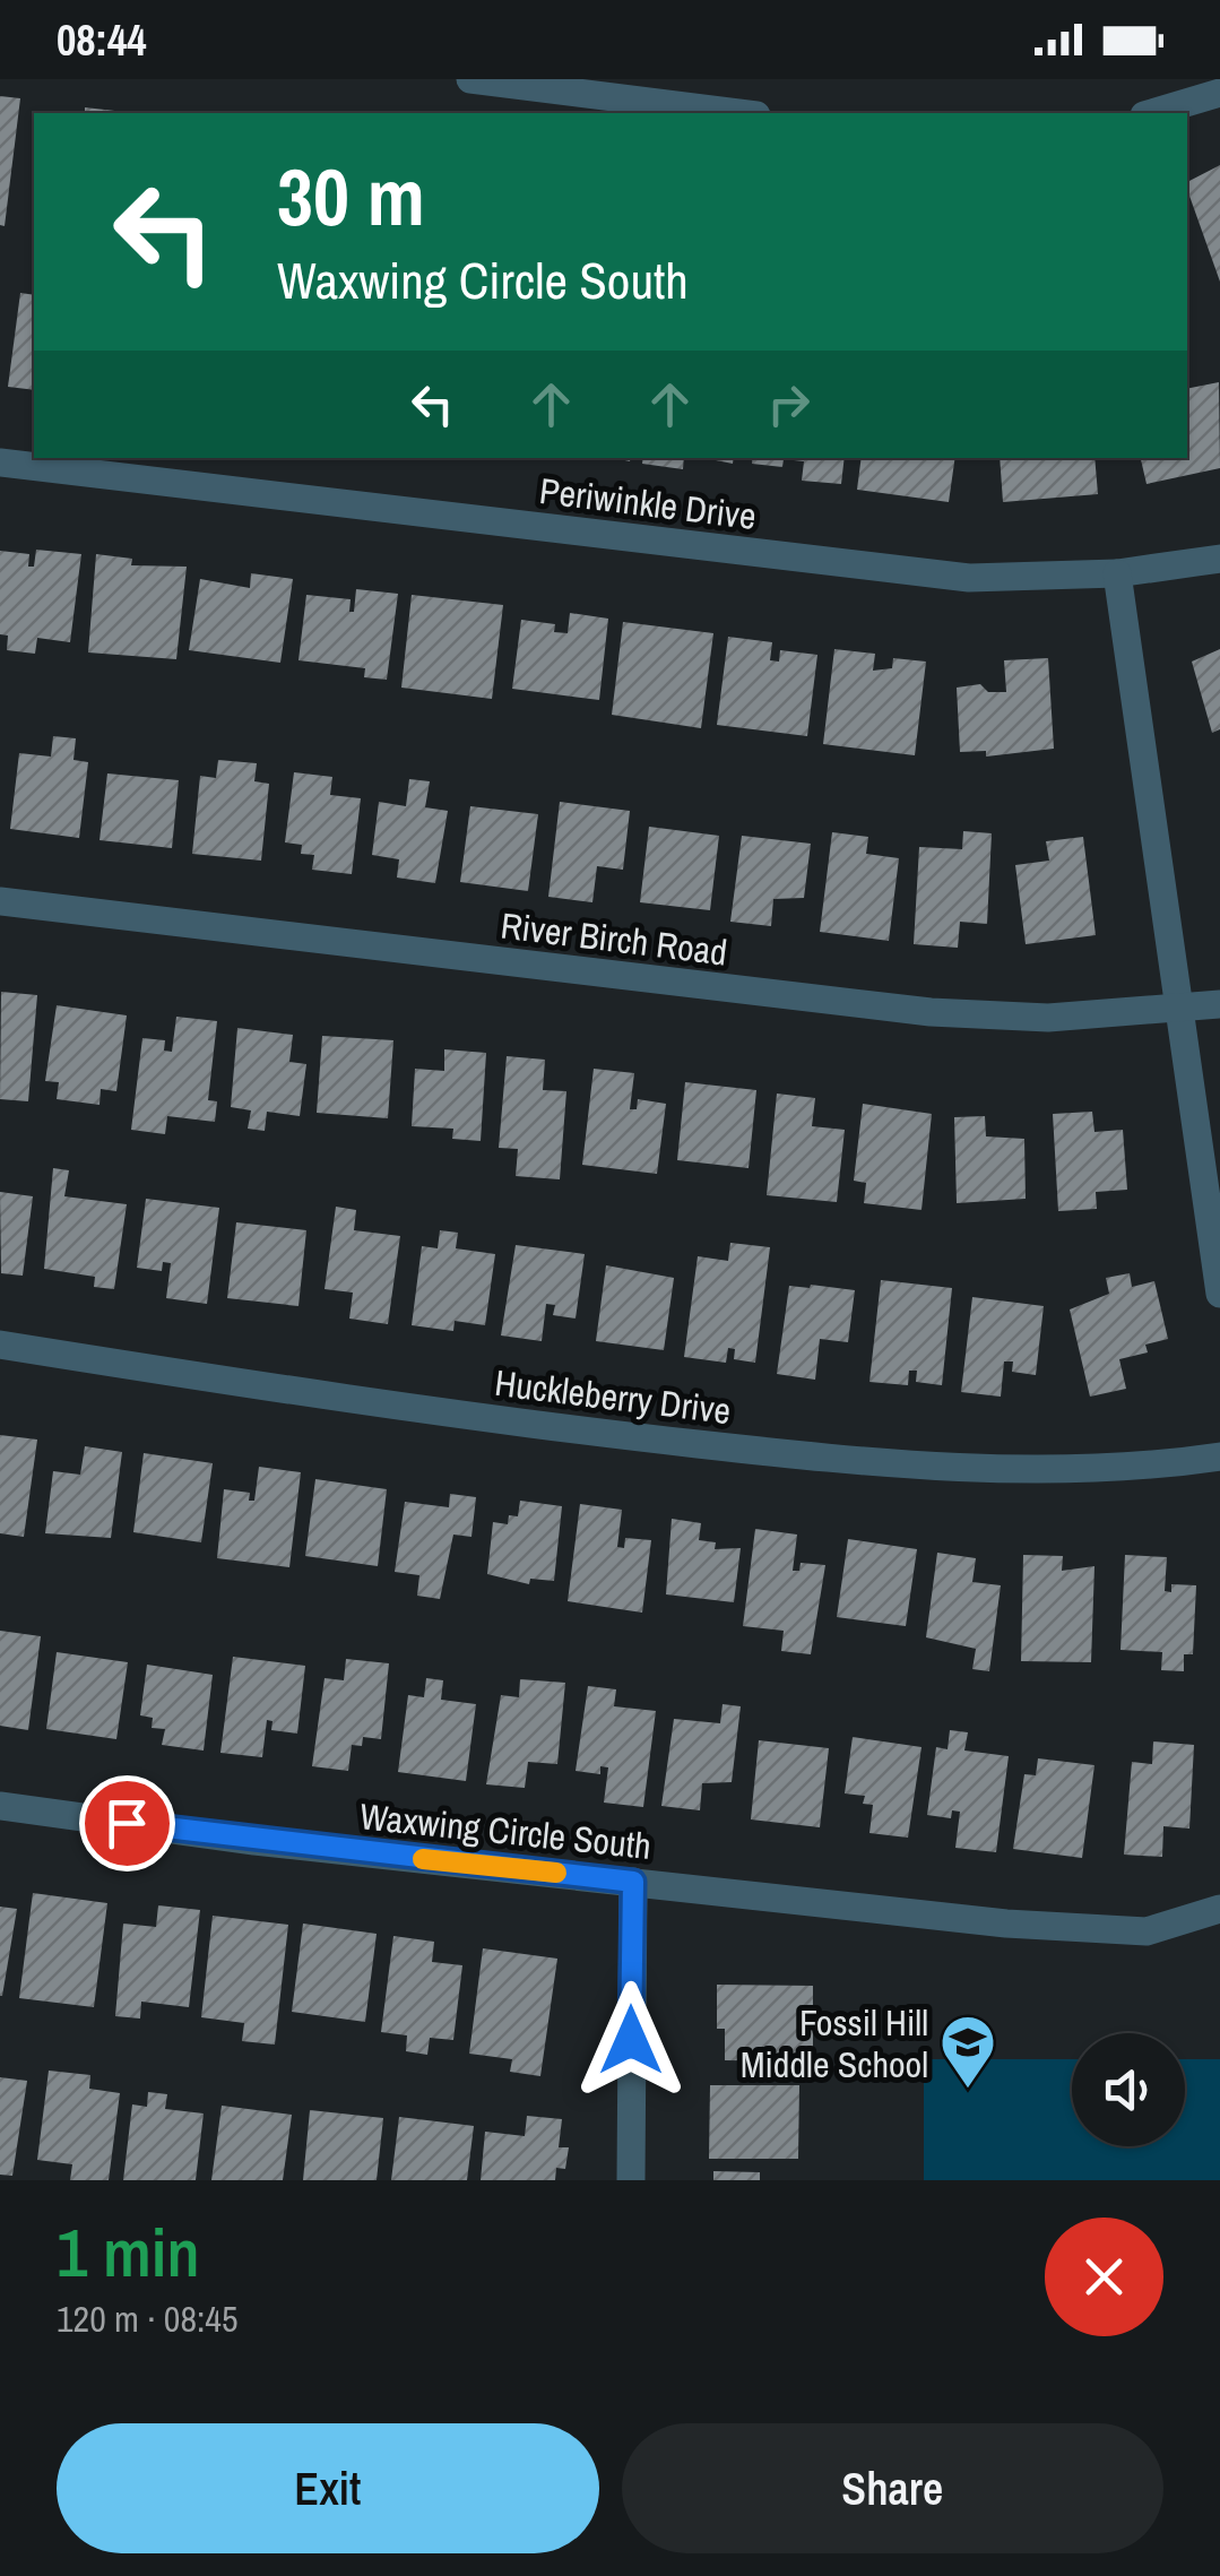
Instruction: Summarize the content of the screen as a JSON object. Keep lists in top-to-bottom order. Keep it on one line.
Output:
{"streets":{"street":["Periwinkle Drive","River Birch Road","Huckleberry Drive","Waxwing Circle South"]},"places":{"school or university":["Fossil Hill Middle School"]},"page":{"status":"08:44","turn":["30 m","Waxwing Circle South"],"heading":["1 min","120 m · 08:45"],"buttons":["Exit","Share"]}}
